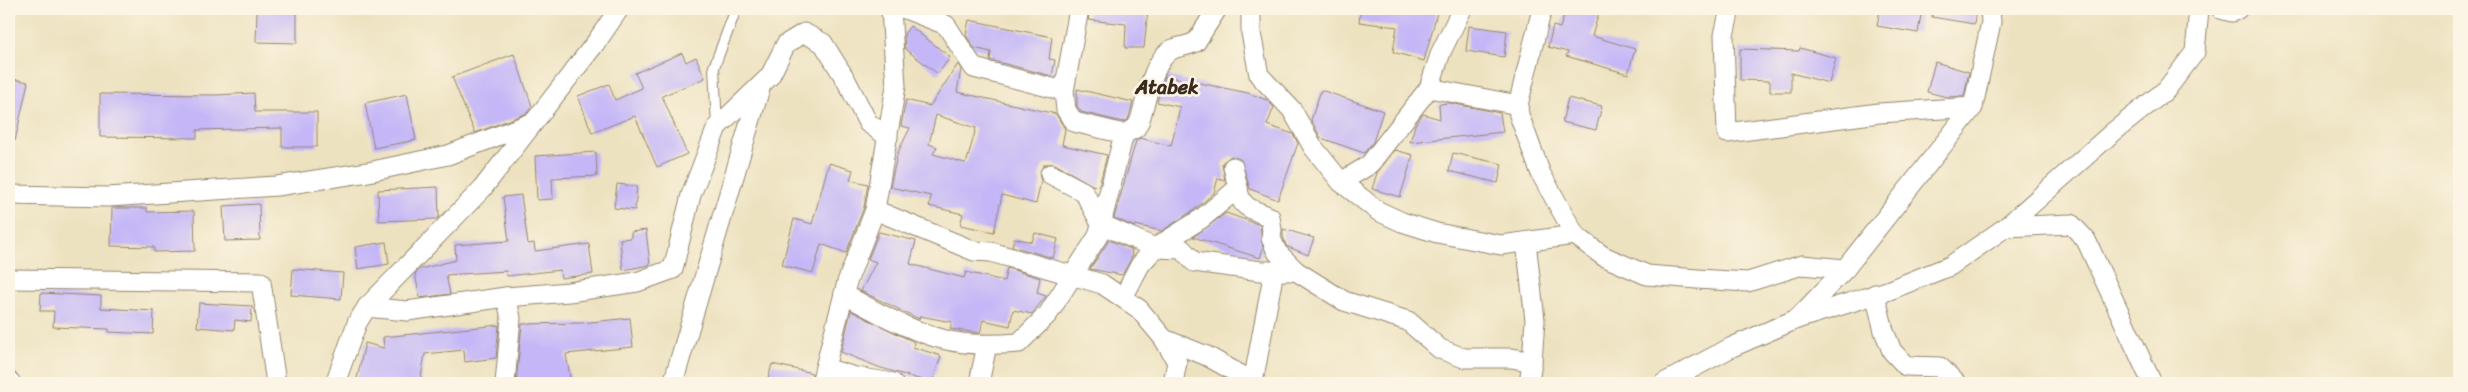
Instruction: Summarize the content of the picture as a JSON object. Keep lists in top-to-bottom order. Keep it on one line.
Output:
{"districts":["Atabek"]}
